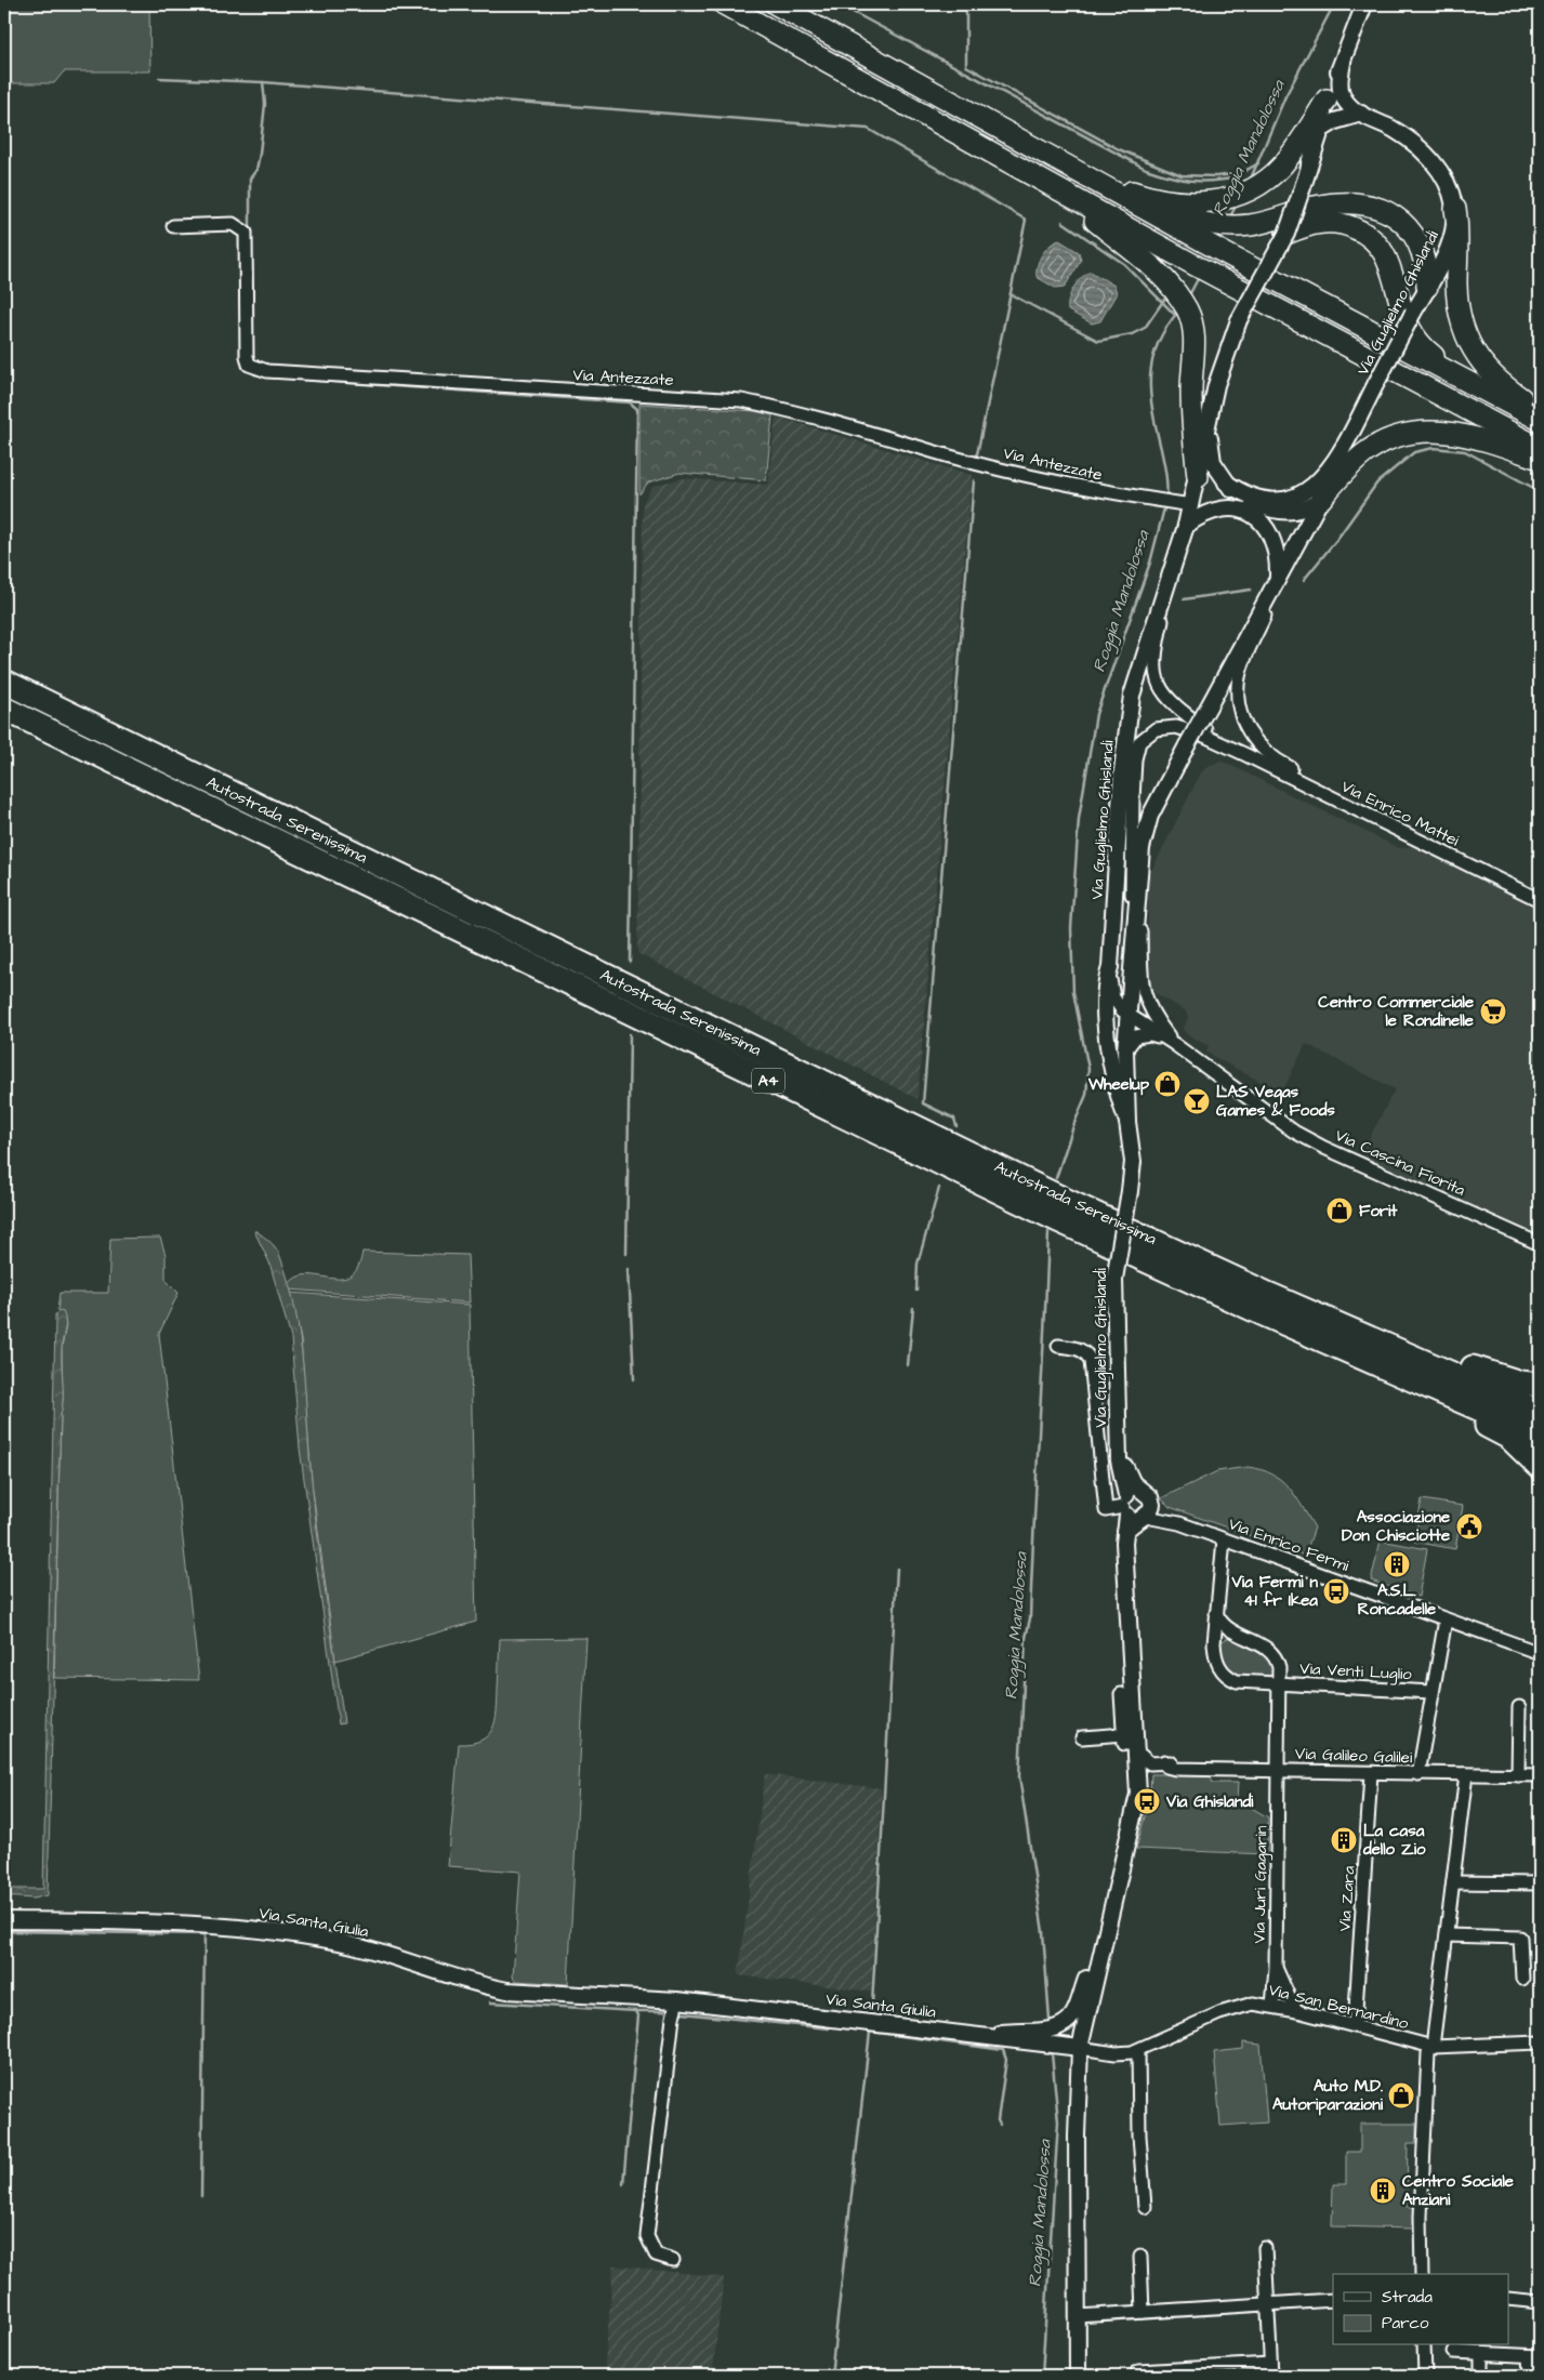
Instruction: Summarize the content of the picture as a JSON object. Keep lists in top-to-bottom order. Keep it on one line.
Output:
{"streets":{"highway":["Autostrada Serenissima","A4"],"street":["Via Guglielmo Ghislandi","Via Antezzate","Via Enrico Mattei","Via Cascina Fiorita","Via Enrico Fermi","Via Venti Luglio","Via Galileo Galilei","Via Juri Gagarin","Via Zara","Via Santa Giulia","Via San Bernardino"]},"crossings":[["Via Guglielmo Ghislandi","Via Antezzate"],["Via Guglielmo Ghislandi","Via Enrico Fermi"],["Via Enrico Fermi","Via Venti Luglio"],["Via Venti Luglio","Via Galileo Galilei"],["Via Venti Luglio","Via Juri Gagarin"],["Via Galileo Galilei","Via Juri Gagarin"],["Via Galileo Galilei","Via Zara"],["Via Juri Gagarin","Via San Bernardino"],["Via Zara","Via San Bernardino"],["Via Santa Giulia","Via San Bernardino"]],"water":["Roggia Mandolossa"],"places":{"supermarket":["Centro Commerciale le Rondinelle"],"shop":["Wheelup","Forit","Auto M.D. Autoriparazioni"],"bar":["LAS Vegas Games & Foods"],"public building":["Associazione Don Chisciotte"],"building":["A.S.L. Roncadelle","La casa dello Zio","Centro Sociale Anziani"],"bus stop":["Via Fermi n 41 fr Ikea","Via Ghislandi"]},"legend":["Strada","Parco"]}
